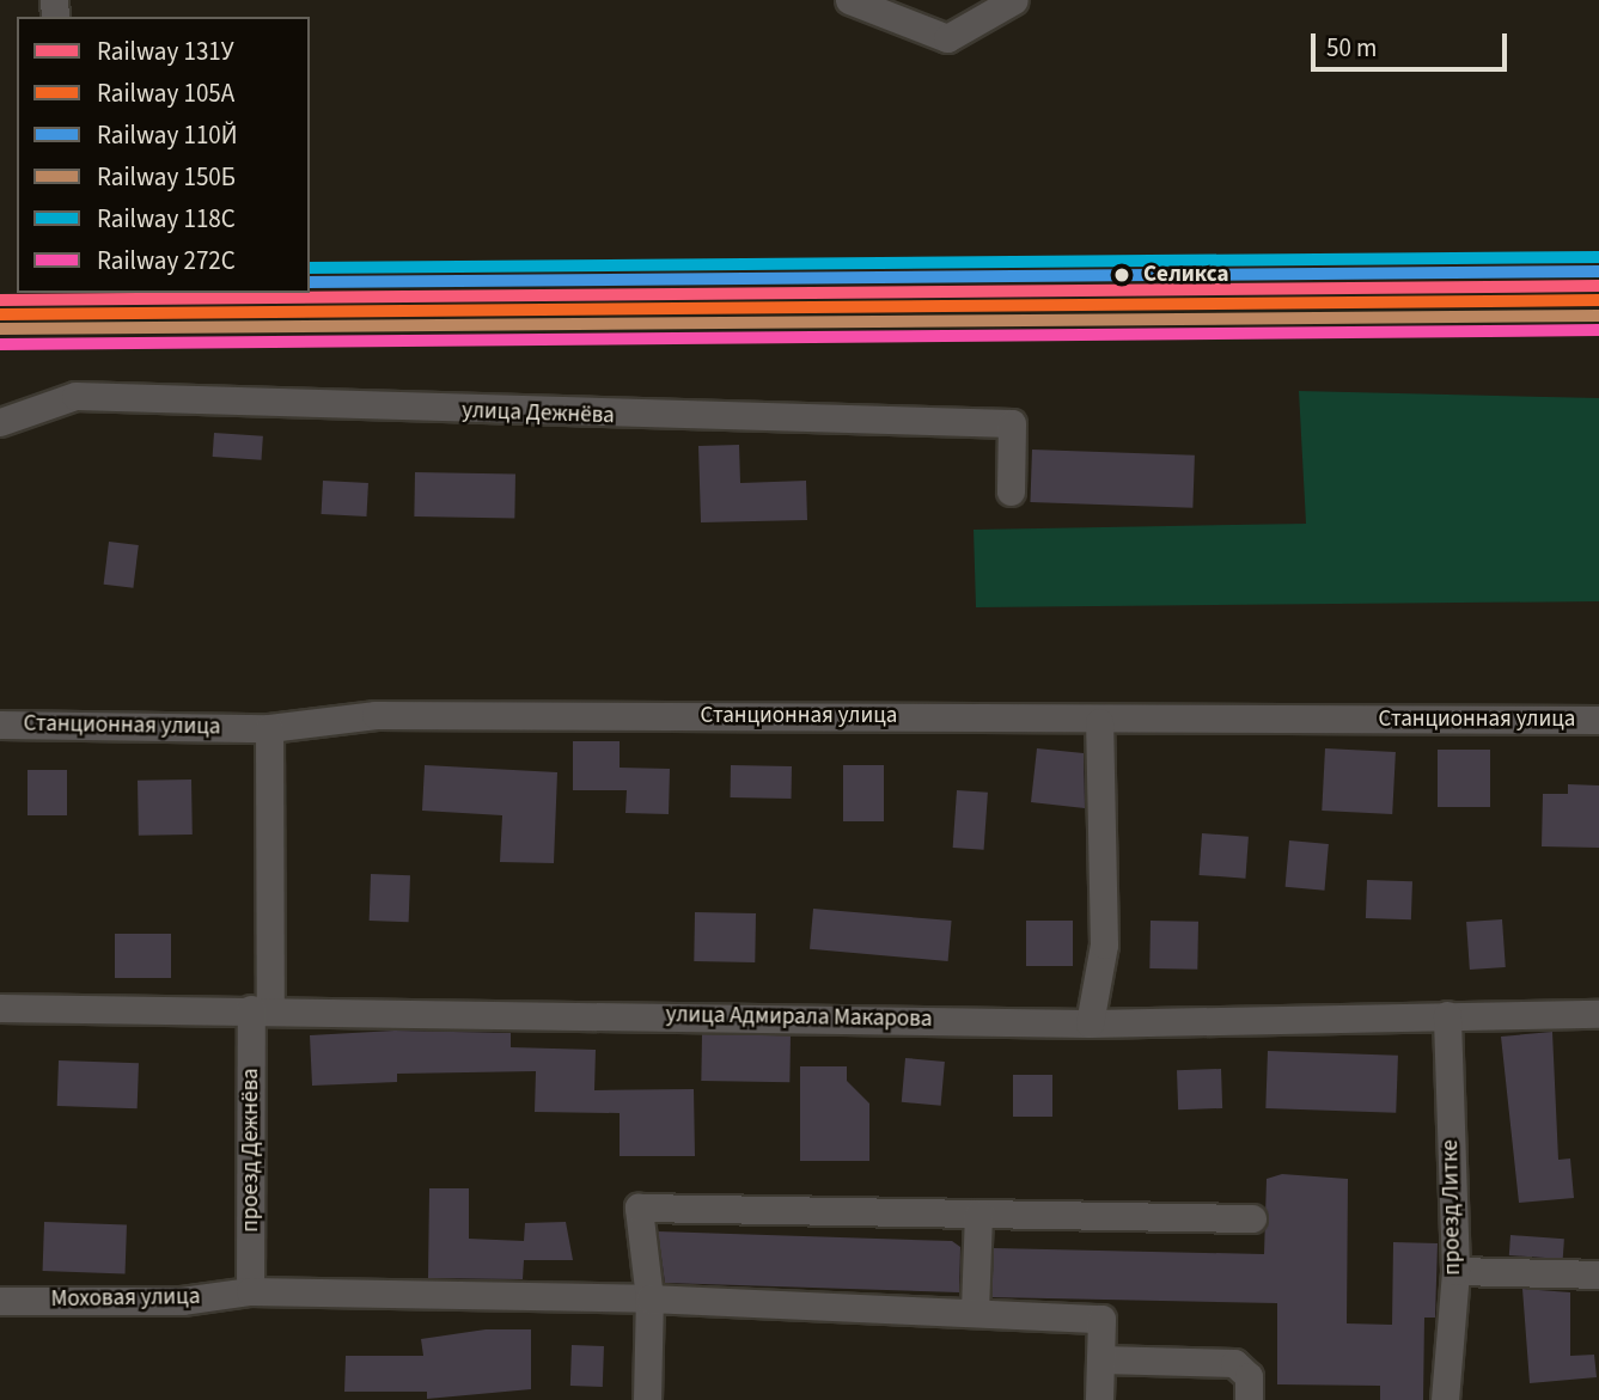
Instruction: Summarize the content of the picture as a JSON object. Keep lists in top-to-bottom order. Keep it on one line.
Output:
{"streets":{"street":["улица Дежнёва","Станционная улица","улица Адмирала Макарова","проезд Дежнёва","проезд Литке","Моховая улица"]},"crossings":[["Станционная улица","проезд Дежнёва"],["улица Адмирала Макарова","проезд Дежнёва"],["улица Адмирала Макарова","проезд Литке"],["проезд Дежнёва","Моховая улица"]],"places":["Селикса"],"lines":["rail line 118С","rail line 110Й","rail line 131У","rail line 105А","rail line 150Б","rail line 272С"],"legend":["Railway 131У","Railway 105А","Railway 110Й","Railway 150Б","Railway 118С","Railway 272С"],"scale_bar":"50 m"}
